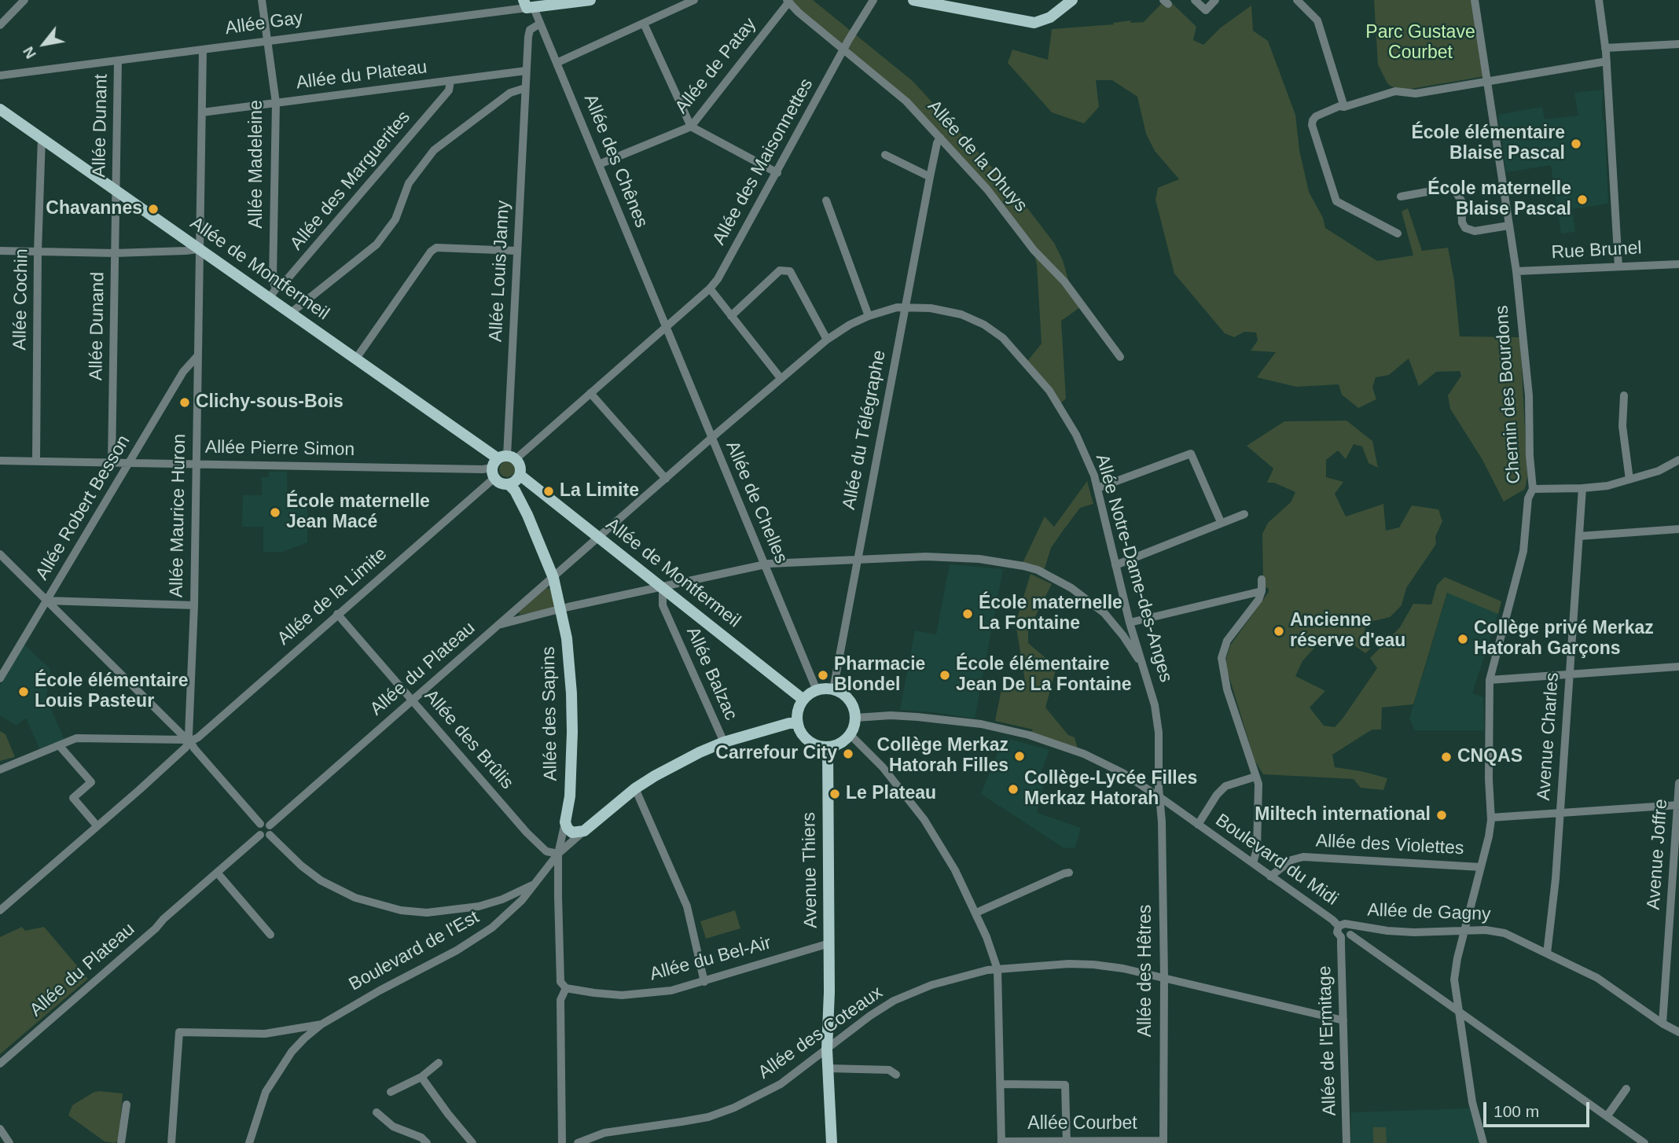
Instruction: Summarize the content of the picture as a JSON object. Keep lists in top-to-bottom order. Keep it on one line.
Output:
{"streets":{"main road":["Allée de Montfermeil","Allée des Sapins","Avenue Thiers","Boulevard de l'Est"],"street":["Allée Gay","Allée de Patay","Allée du Plateau","Allée Dunant","Allée de la Dhuys","Allée des Chênes","Allée des Maisonnettes","Allée Madeleine","Allée des Marguerites","Rue Brunel","Allée Louis Janny","Allée Cochin","Allée Dunand","Chemin des Bourdons","Allée du Télégraphe","Allée Pierre Simon","Allée de Chelles","Allée Robert Besson","Allée Maurice Huron","Allée Notre-Dame-des-Anges","Allée de la Limite","Allée Balzac","Avenue Charles","Allée des Brûlis","Allée des Violettes","Avenue Joffre","Boulevard du Midi","Allée de Gagny","Allée du Bel-Air","Allée des Hêtres","Allée des Coteaux","Allée de l'Ermitage","Allée Courbet"]},"crossings":[["Allée Gay","Allée Dunant"],["Allée Gay","Allée des Chênes"],["Allée Gay","Allée Madeleine"],["Allée Gay","Allée Maurice Huron"],["Allée de Patay","Allée de la Dhuys"],["Allée de Patay","Allée des Chênes"],["Allée du Plateau","Allée Madeleine"],["Allée du Plateau","Allée des Marguerites"],["Allée du Plateau","Allée de Montfermeil"],["Allée du Plateau","Allée Louis Janny"],["Allée du Plateau","Allée Maurice Huron"],["Allée du Plateau","Allée Notre-Dame-des-Anges"],["Allée du Plateau","Allée des Sapins"],["Allée du Plateau","Allée des Brûlis"],["Allée Dunant","Allée de Montfermeil"],["Allée Dunant","Allée Dunand"],["Allée de la Dhuys","Allée des Maisonnettes"],["Allée de la Dhuys","Allée du Télégraphe"],["Allée des Chênes","Allée des Maisonnettes"],["Allée des Chênes","Allée Louis Janny"],["Allée des Chênes","Allée de Chelles"],["Allée des Chênes","Allée de la Limite"],["Allée des Maisonnettes","Allée de Chelles"],["Allée des Maisonnettes","Allée de la Limite"],["Allée Madeleine","Allée des Marguerites"],["Allée Madeleine","Allée de Montfermeil"],["Allée des Marguerites","Allée de Montfermeil"],["Rue Brunel","Chemin des Bourdons"],["Allée de Montfermeil","Allée Louis Janny"],["Allée de Montfermeil","Allée Cochin"],["Allée de Montfermeil","Allée Dunand"],["Allée de Montfermeil","Allée du Télégraphe"],["Allée de Montfermeil","Allée Pierre Simon"],["Allée de Montfermeil","Allée de Chelles"],["Allée de Montfermeil","Allée Maurice Huron"],["Allée de Montfermeil","Allée Notre-Dame-des-Anges"],["Allée de Montfermeil","Allée de la Limite"],["Allée de Montfermeil","Allée Balzac"],["Allée de Montfermeil","Allée des Sapins"],["Allée de Montfermeil","Boulevard du Midi"],["Allée de Montfermeil","Avenue Thiers"],["Allée de Montfermeil","Boulevard de l'Est"],["Allée Louis Janny","Allée Pierre Simon"],["Allée Louis Janny","Allée de la Limite"],["Allée Cochin","Allée Pierre Simon"],["Allée Dunand","Allée Pierre Simon"],["Chemin des Bourdons","Allée des Violettes"],["Chemin des Bourdons","Allée de Gagny"],["Allée du Télégraphe","Allée de Chelles"],["Allée du Télégraphe","Allée Notre-Dame-des-Anges"],["Allée du Télégraphe","Boulevard du Midi"],["Allée du Télégraphe","Avenue Thiers"],["Allée du Télégraphe","Boulevard de l'Est"],["Allée Pierre Simon","Allée Robert Besson"],["Allée Pierre Simon","Allée Maurice Huron"],["Allée Pierre Simon","Allée de la Limite"],["Allée de Chelles","Allée Notre-Dame-des-Anges"],["Allée de Chelles","Allée de la Limite"],["Allée de Chelles","Boulevard du Midi"],["Allée de Chelles","Avenue Thiers"],["Allée de Chelles","Boulevard de l'Est"],["Allée Robert Besson","Allée Maurice Huron"],["Allée Maurice Huron","Allée de la Limite"],["Allée Notre-Dame-des-Anges","Boulevard du Midi"],["Allée Notre-Dame-des-Anges","Allée des Hêtres"],["Allée de la Limite","Allée des Brûlis"],["Allée Balzac","Boulevard de l'Est"],["Allée des Sapins","Allée des Brûlis"],["Allée des Sapins","Boulevard de l'Est"],["Avenue Charles","Allée de Gagny"],["Allée des Brûlis","Boulevard de l'Est"],["Allée des Violettes","Boulevard du Midi"],["Avenue Joffre","Allée de Gagny"],["Boulevard du Midi","Avenue Thiers"],["Boulevard du Midi","Allée de Gagny"],["Boulevard du Midi","Boulevard de l'Est"],["Boulevard du Midi","Allée des Hêtres"],["Boulevard du Midi","Allée de l'Ermitage"],["Avenue Thiers","Boulevard de l'Est"],["Avenue Thiers","Allée du Bel-Air"],["Avenue Thiers","Allée des Coteaux"],["Allée de Gagny","Allée de l'Ermitage"],["Allée des Hêtres","Allée des Coteaux"],["Allée des Hêtres","Allée Courbet"],["Allée des Coteaux","Allée de l'Ermitage"]],"parks":["Parc Gustave Courbet"],"places":["École élémentaire Blaise Pascal","École maternelle Blaise Pascal","Chavannes","Clichy-sous-Bois","La Limite","École maternelle Jean Macé","École maternelle La Fontaine","Ancienne réserve d'eau","Collège privé Merkaz Hatorah Garçons","Pharmacie Blondel","École élémentaire Jean De La Fontaine","École élémentaire Louis Pasteur","Carrefour City","Collège Merkaz Hatorah Filles","CNQAS","Collège-Lycée Filles Merkaz Hatorah","Le Plateau","Miltech international"],"scale_bar":"100 m","north":"bottom left"}
